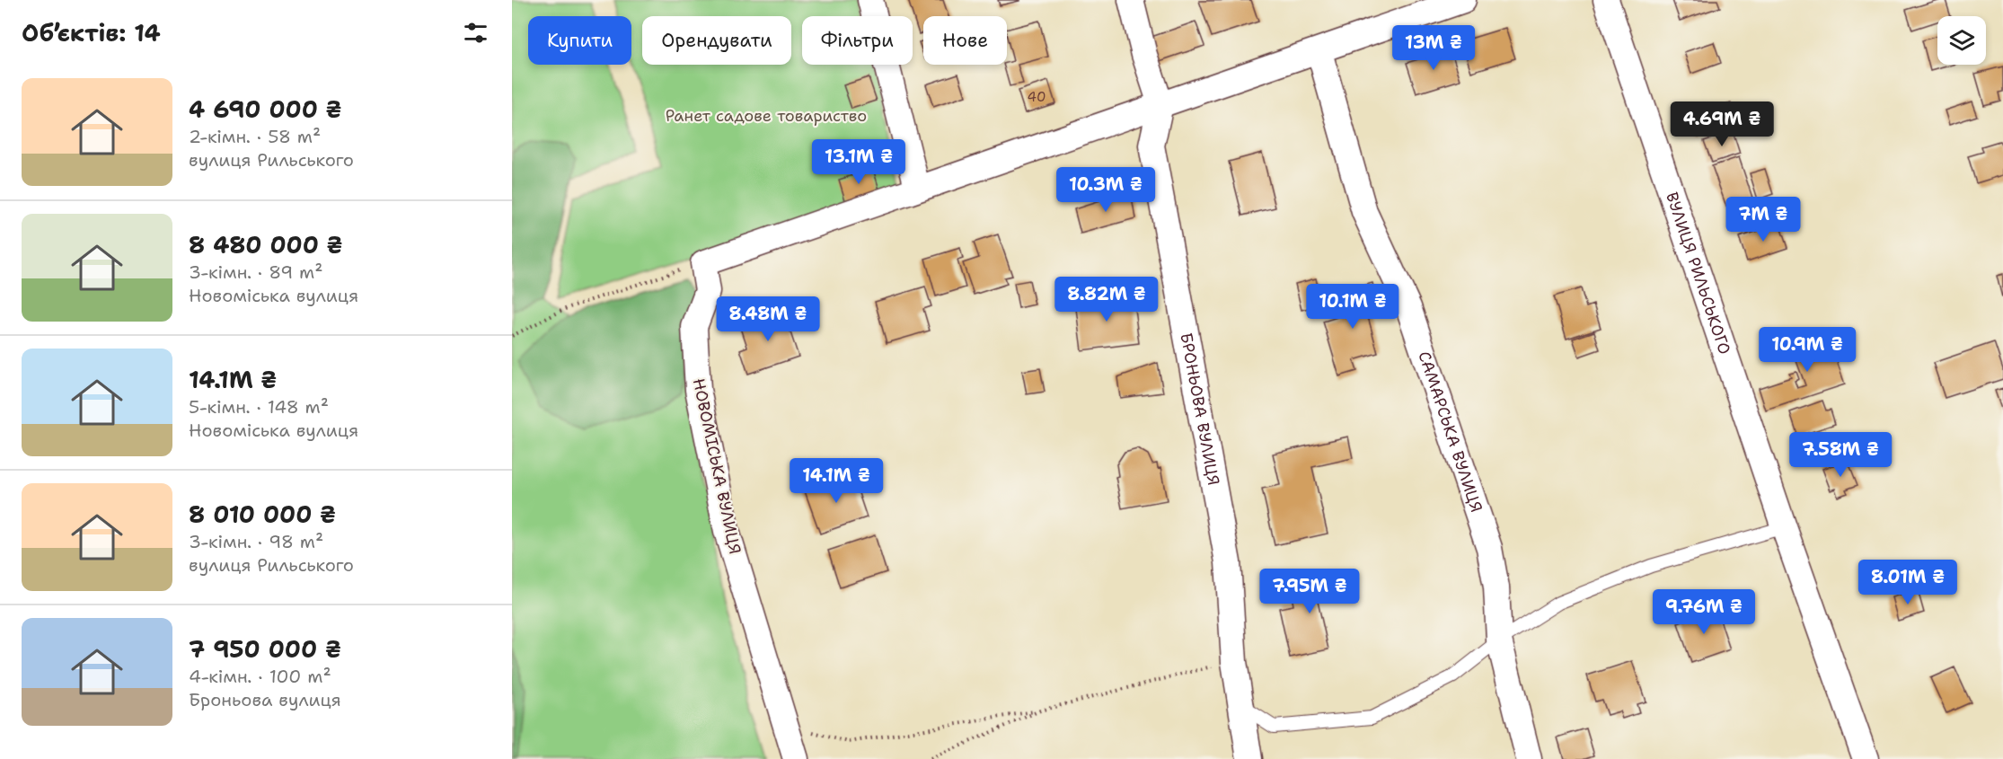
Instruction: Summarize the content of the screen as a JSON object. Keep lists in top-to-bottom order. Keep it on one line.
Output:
{"streets":{"street":["ВУЛИЦЯ РИЛЬСЬКОГО","БРОНЬОВА ВУЛИЦЯ","САМАРСЬКА ВУЛИЦЯ","НОВОМІСЬКА ВУЛИЦЯ"]},"parks":["Ранет садове товариство"],"house_numbers":["40"],"page":{"heading":"Об’єктів: 14","chip":["Купити","Орендувати","Фільтри","Нове"],"price":["13M ₴","4.69M ₴","13.1M ₴","10.3M ₴","7M ₴","8.82M ₴","10.1M ₴","8.48M ₴","10.9M ₴","7.58M ₴","14.1M ₴","8.01M ₴","7.95M ₴","9.76M ₴"],"list":[{"name":"4 690 000 ₴","note":"2-кімн. · 58 m² · вулиця Рильського"},{"name":"8 480 000 ₴","note":"3-кімн. · 89 m² · Новоміська вулиця"},{"name":"14.1M ₴","note":"5-кімн. · 148 m² · Новоміська вулиця"},{"name":"8 010 000 ₴","note":"3-кімн. · 98 m² · вулиця Рильського"},{"name":"7 950 000 ₴","note":"4-кімн. · 100 m² · Броньова вулиця"}]}}
